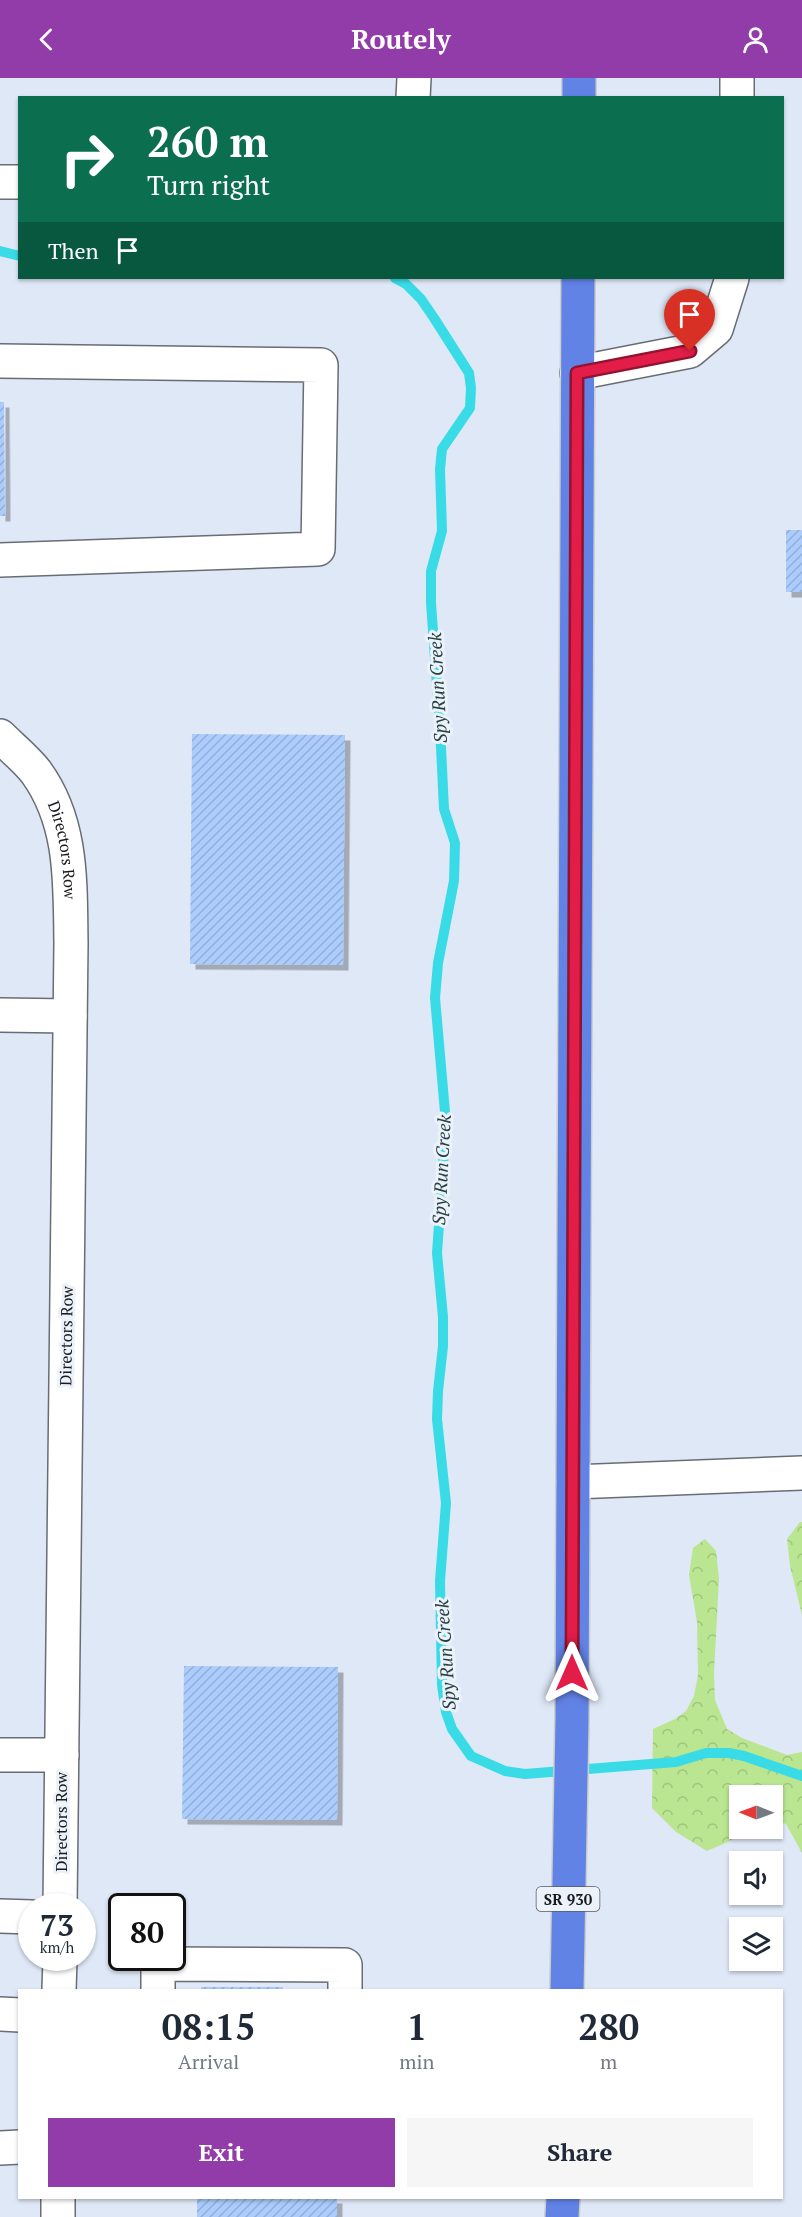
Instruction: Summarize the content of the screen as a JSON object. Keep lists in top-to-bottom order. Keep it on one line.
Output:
{"streets":{"highway":["SR 930"],"street":["Directors Row"]},"water":["Spy Run Creek"],"north":"left","page":{"header":"Routely","turn":["260 m","Turn right"],"then":"Then","speed":"73 km/h","limit":"80","eta":["08:15","Arrival","1","min","280","m"],"buttons":["Exit","Share"]}}
